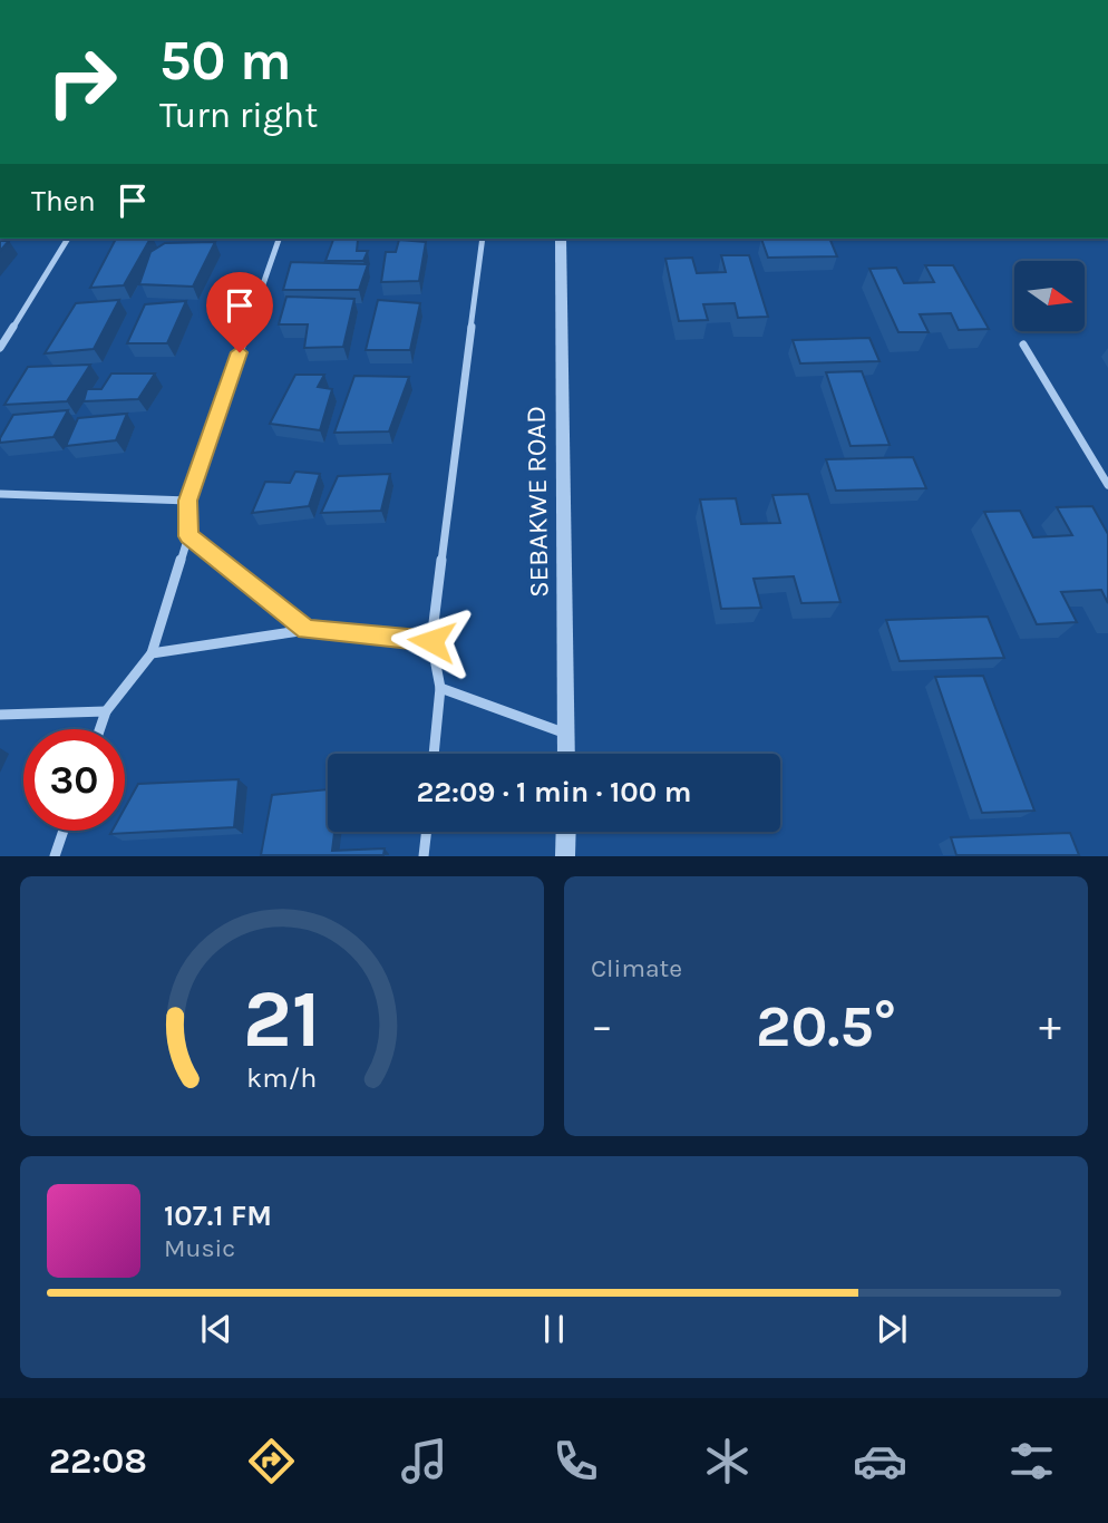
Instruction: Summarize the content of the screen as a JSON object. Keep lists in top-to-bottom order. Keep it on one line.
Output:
{"streets":{"street":["SEBAKWE ROAD"]},"north":"right","page":{"turn":["50 m","Turn right"],"then":"Then","limit":"30","trip":"22:09 · 1 min · 100 m","tile":"Climate","heat":["−","20.5°","+"],"song":["107.1 FM","Music"],"tabs":"22:08","gauge":["21","km/h"]}}
